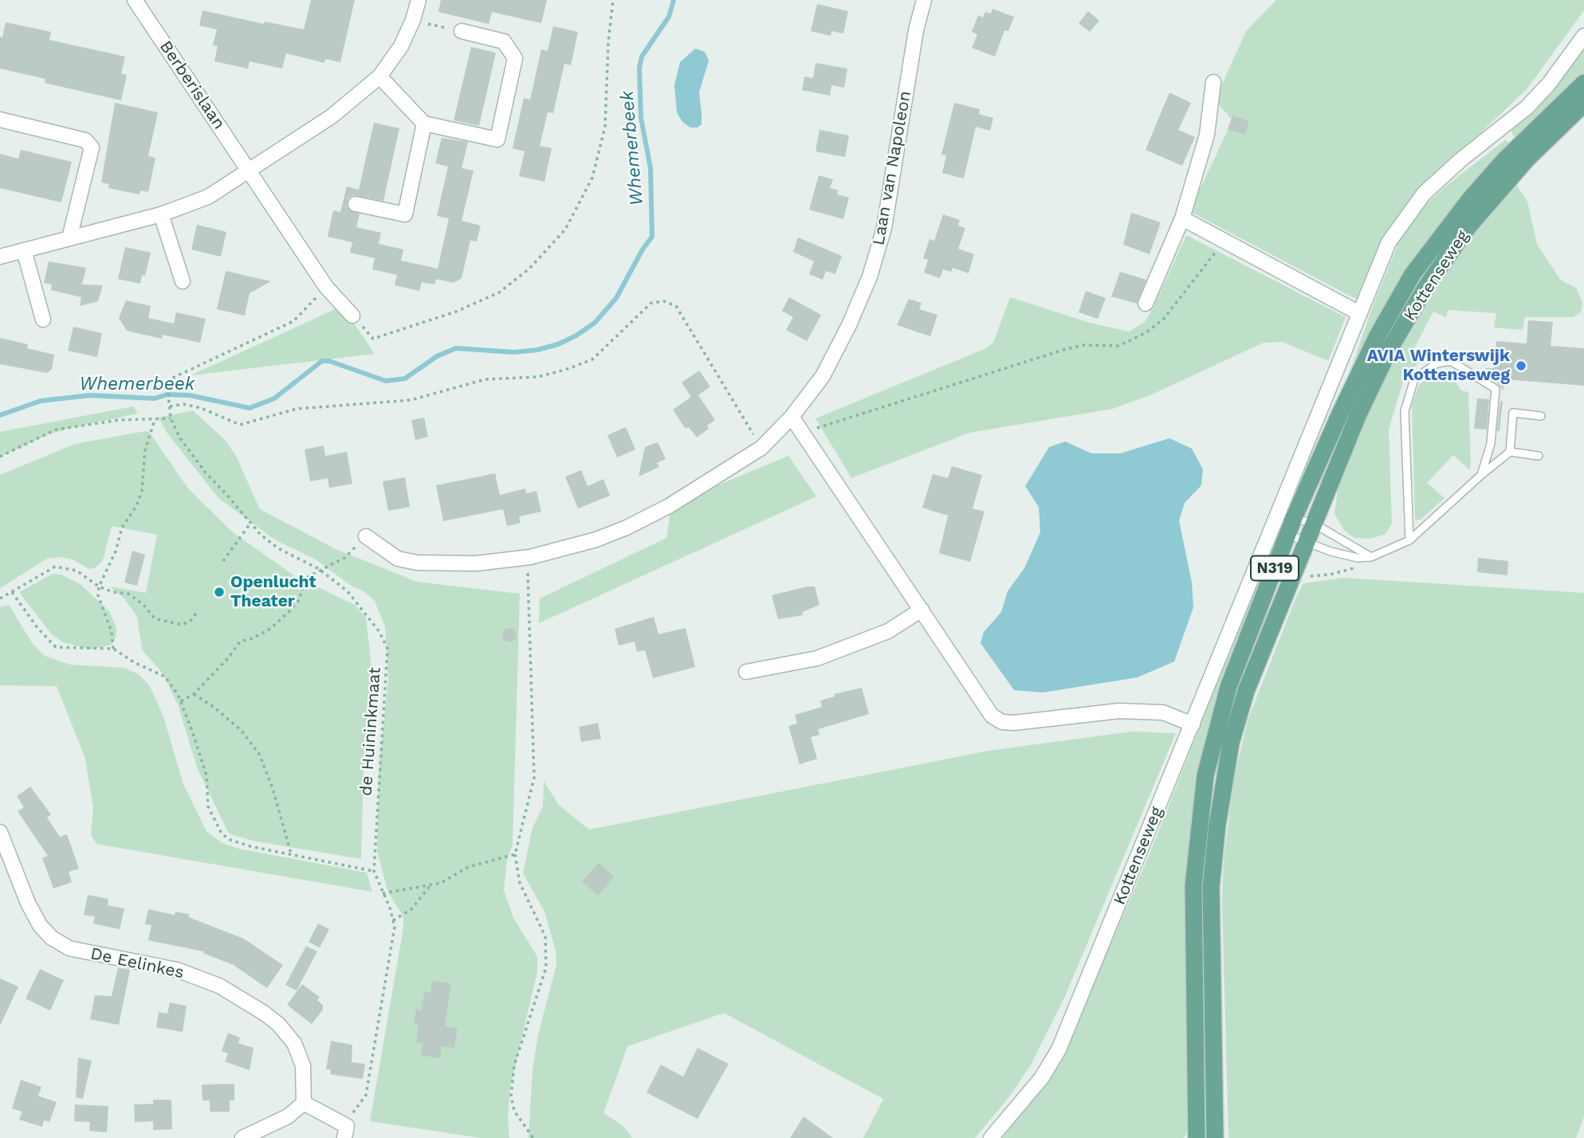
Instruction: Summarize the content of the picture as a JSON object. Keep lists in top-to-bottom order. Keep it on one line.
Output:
{"streets":{"main road":["Kottenseweg","N319"],"street":["Berberislaan","Laan van Napoleon","De Eelinkes"],"path":["de Huininkmaat"]},"water":["Whemerbeek"],"places":["AVIA Winterswijk Kottenseweg","Openlucht Theater"]}
